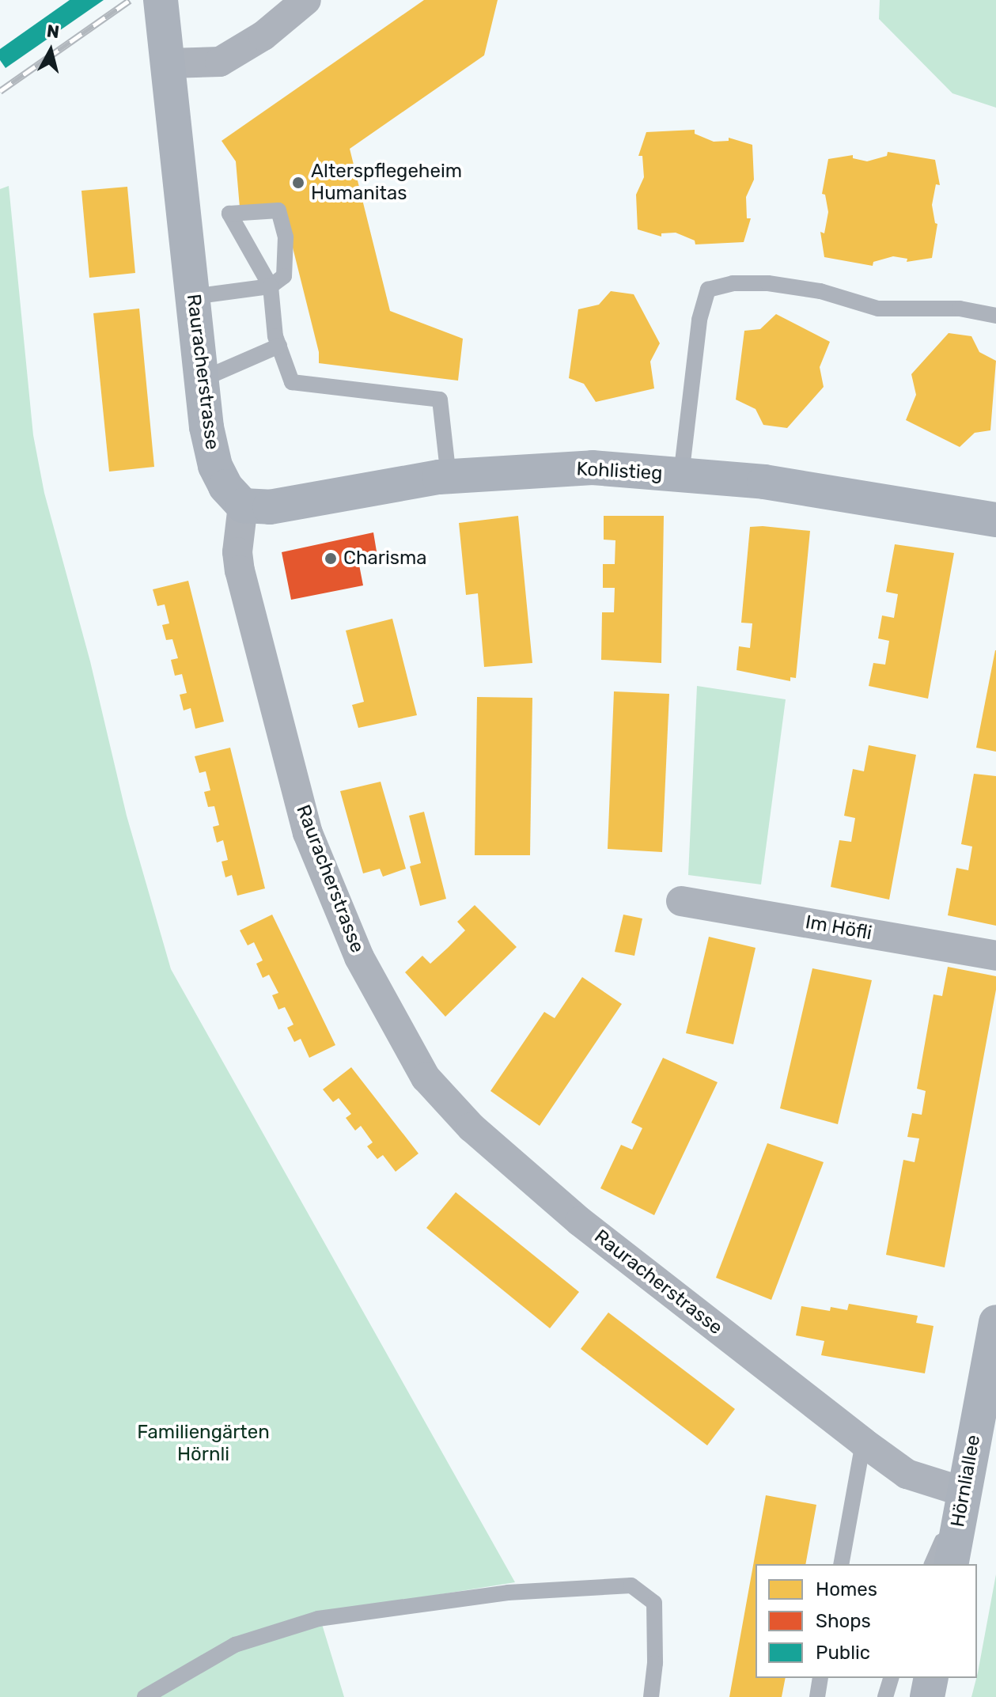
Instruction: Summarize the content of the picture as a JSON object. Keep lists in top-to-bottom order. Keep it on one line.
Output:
{"streets":{"street":["Rauracherstrasse","Kohlistieg","Im Höfli","Hörnliallee"]},"crossings":[["Rauracherstrasse","Kohlistieg"],["Rauracherstrasse","Hörnliallee"]],"parks":["Familiengärten Hörnli"],"places":["Alterspflegeheim Humanitas","Charisma"],"legend":["Homes","Shops","Public"],"north":"top"}
